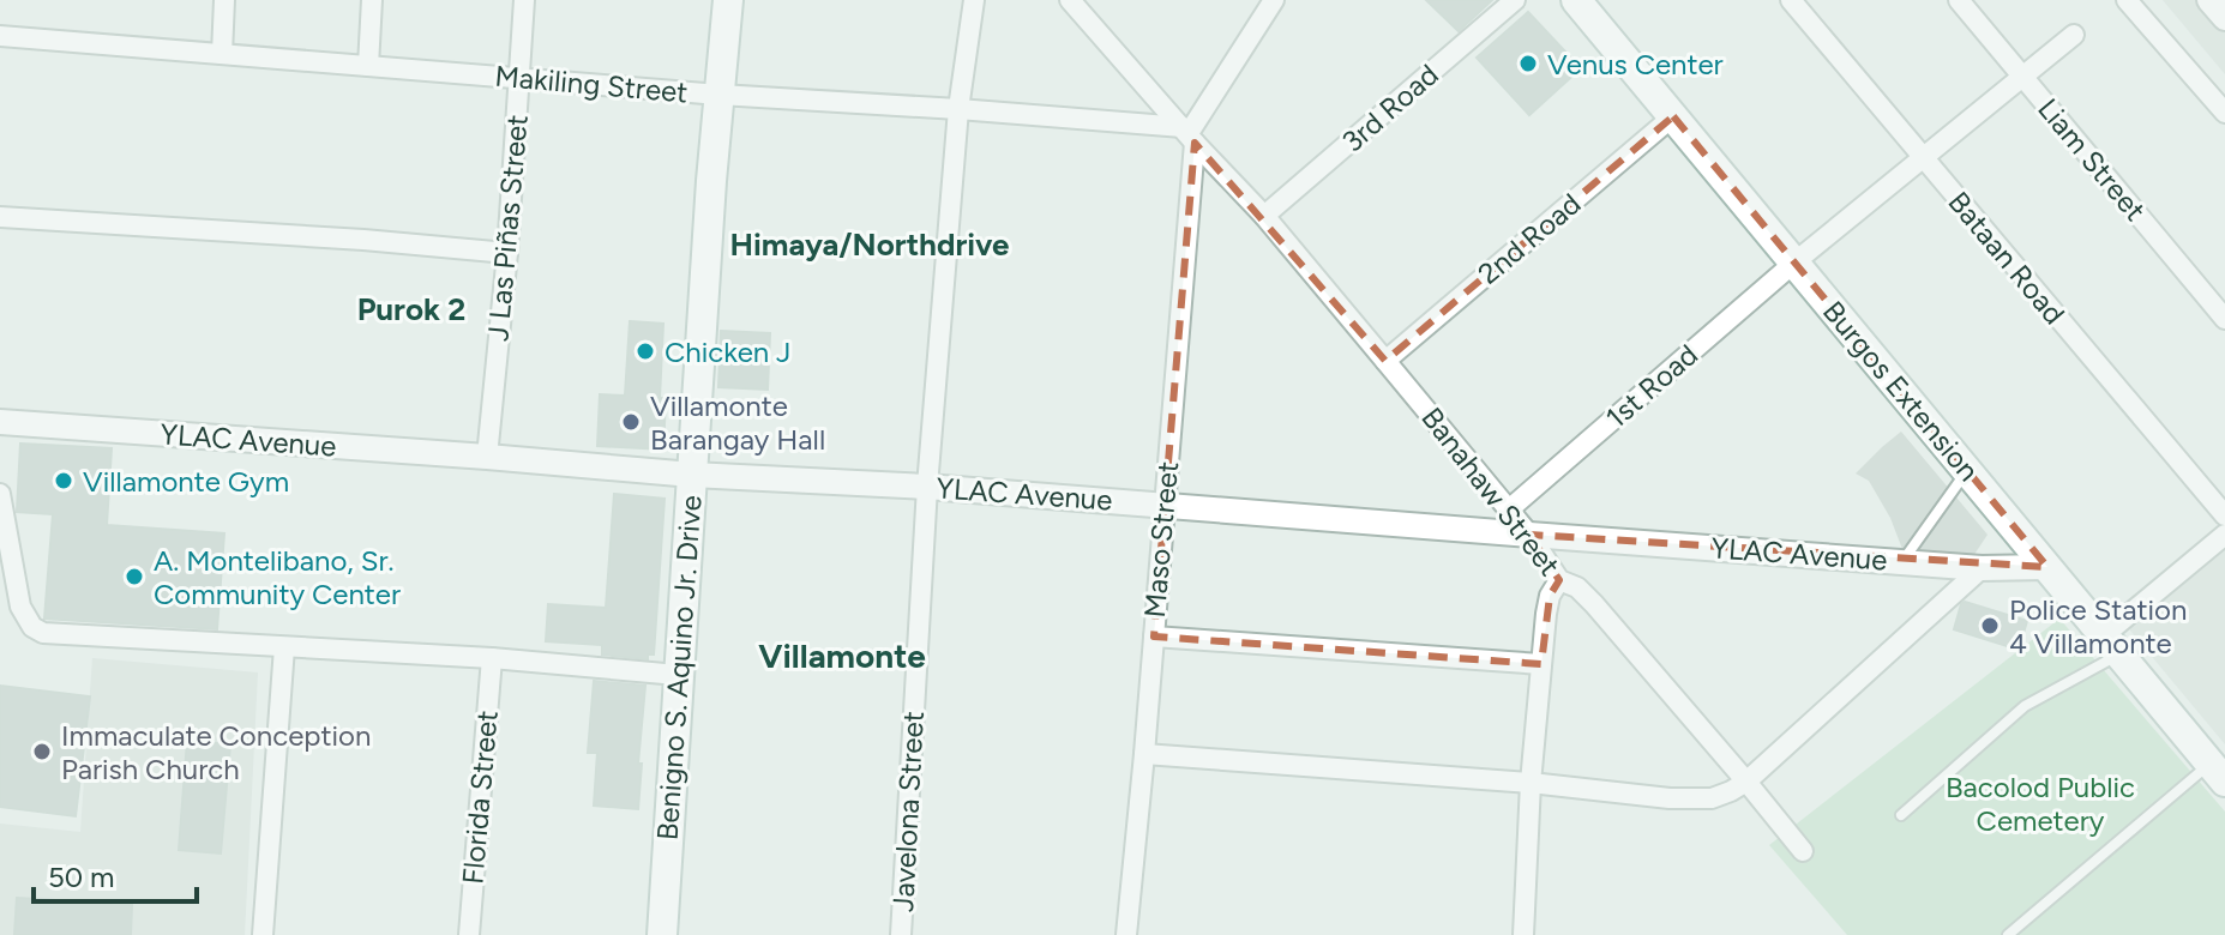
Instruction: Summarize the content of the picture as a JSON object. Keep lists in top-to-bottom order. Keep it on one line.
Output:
{"streets":{"main road":["Burgos Extension","Benigno S. Aquino Jr. Drive"],"street":["Makiling Street","3rd Road","Liam Street","J Las Piñas Street","2nd Road","Bataan Road","1st Road","YLAC Avenue","Banahaw Street","Maso Street","Florida Street","Javelona Street"]},"crossings":[["Makiling Street","J Las Piñas Street"],["Makiling Street","Banahaw Street"],["Makiling Street","Maso Street"],["Makiling Street","Benigno S. Aquino Jr. Drive"],["Makiling Street","Javelona Street"],["3rd Road","Banahaw Street"],["Liam Street","1st Road"],["J Las Piñas Street","YLAC Avenue"],["2nd Road","Burgos Extension"],["2nd Road","Banahaw Street"],["Bataan Road","1st Road"],["1st Road","Burgos Extension"],["1st Road","Banahaw Street"],["Burgos Extension","YLAC Avenue"],["YLAC Avenue","Banahaw Street"],["YLAC Avenue","Maso Street"],["YLAC Avenue","Benigno S. Aquino Jr. Drive"],["YLAC Avenue","Javelona Street"],["Banahaw Street","Maso Street"]],"districts":["Himaya/Northdrive","Purok 2","Villamonte"],"parks":["Bacolod Public Cemetery"],"places":["Venus Center","Chicken J","Villamonte Barangay Hall","Villamonte Gym","A. Montelibano, Sr. Community Center","Police Station 4 Villamonte","Immaculate Conception Parish Church"],"scale_bar":"50 m"}
